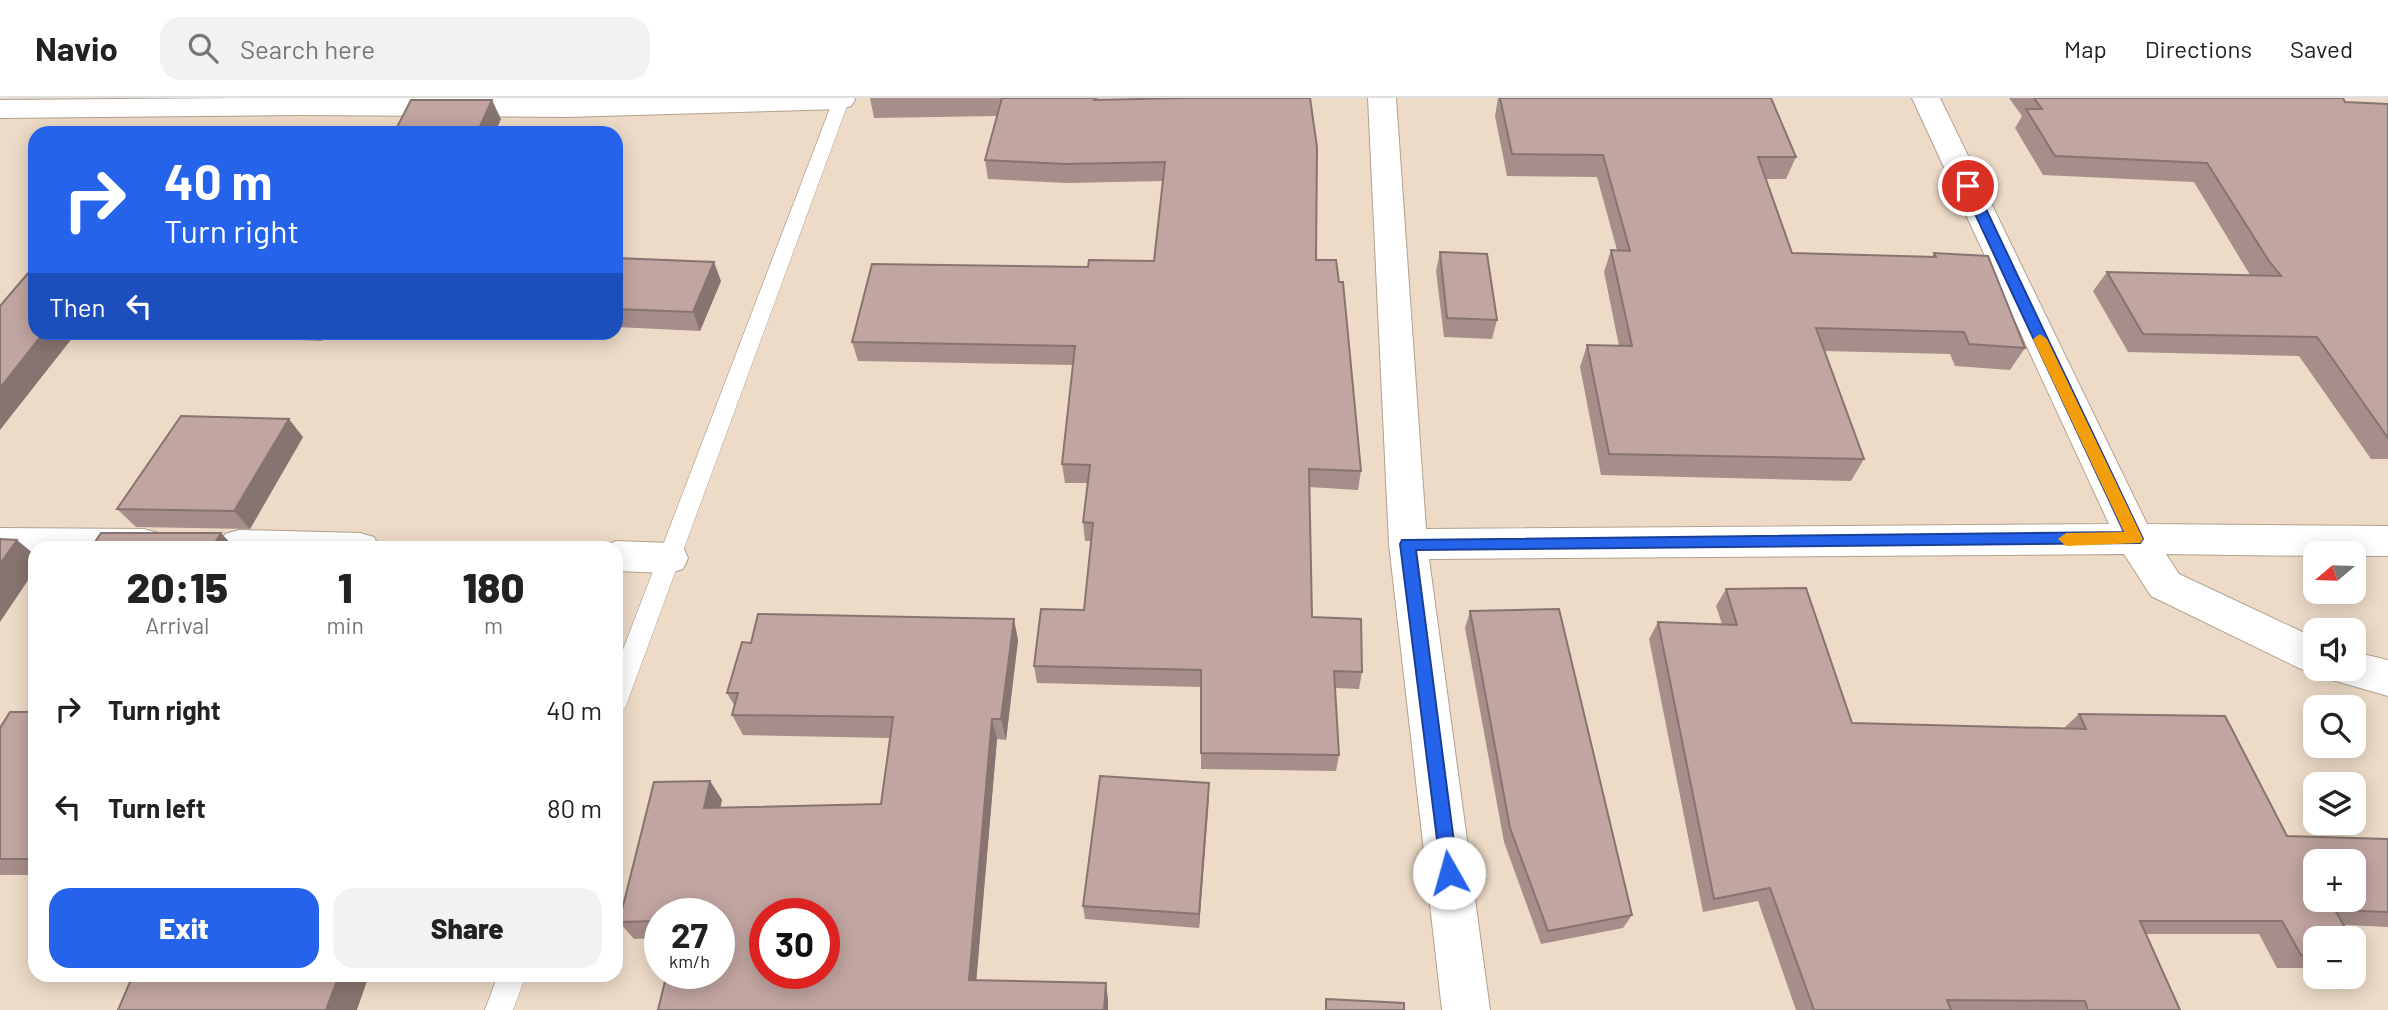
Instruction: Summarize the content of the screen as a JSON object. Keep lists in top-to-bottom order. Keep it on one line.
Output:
{"north":"left","page":{"header":"Navio","search":"Search here","nav":["Map","Directions","Saved"],"turn":["40 m","Turn right"],"then":"Then","map_buttons":["+","−"],"eta":["20:15","Arrival","1","min","180","m"],"list":[{"name":"Turn right","value":"40 m"},{"name":"Turn left","value":"80 m"}],"buttons":["Exit","Share"],"speed":"27 km/h","limit":"30"}}
